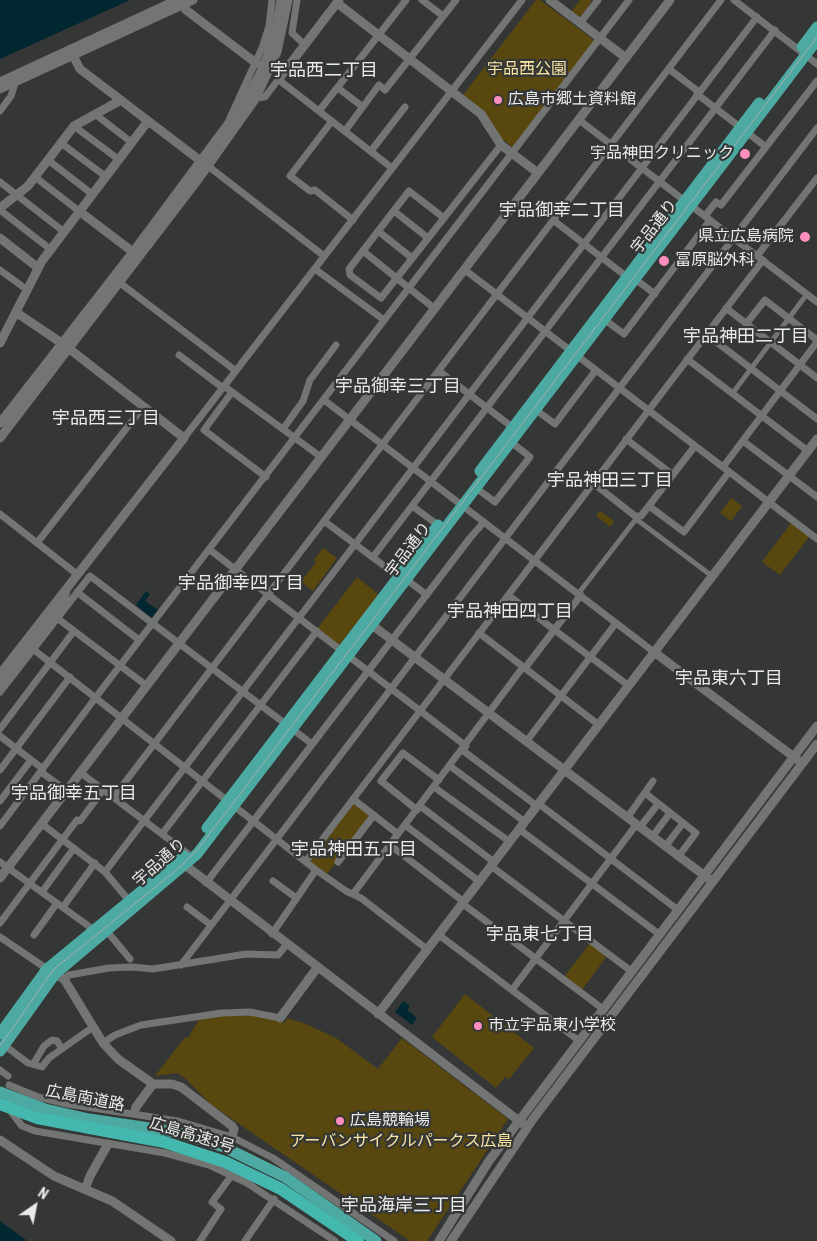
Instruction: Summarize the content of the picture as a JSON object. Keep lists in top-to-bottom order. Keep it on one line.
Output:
{"streets":{"highway":["宇品通り","広島南道路","広島高速3号"]},"crossings":[["広島南道路","広島高速3号"]],"districts":["宇品西二丁目","宇品御幸二丁目","宇品神田二丁目","宇品御幸三丁目","宇品西三丁目","宇品神田三丁目","宇品御幸四丁目","宇品神田四丁目","宇品東六丁目","宇品御幸五丁目","宇品神田五丁目","宇品東七丁目","宇品海岸三丁目"],"parks":["宇品西公園","アーバンサイクルパークス広島"],"places":["広島市郷土資料館","宇品神田クリニック","県立広島病院","冨原脳外科","市立宇品東小学校","広島競輪場"],"north":"top right"}
